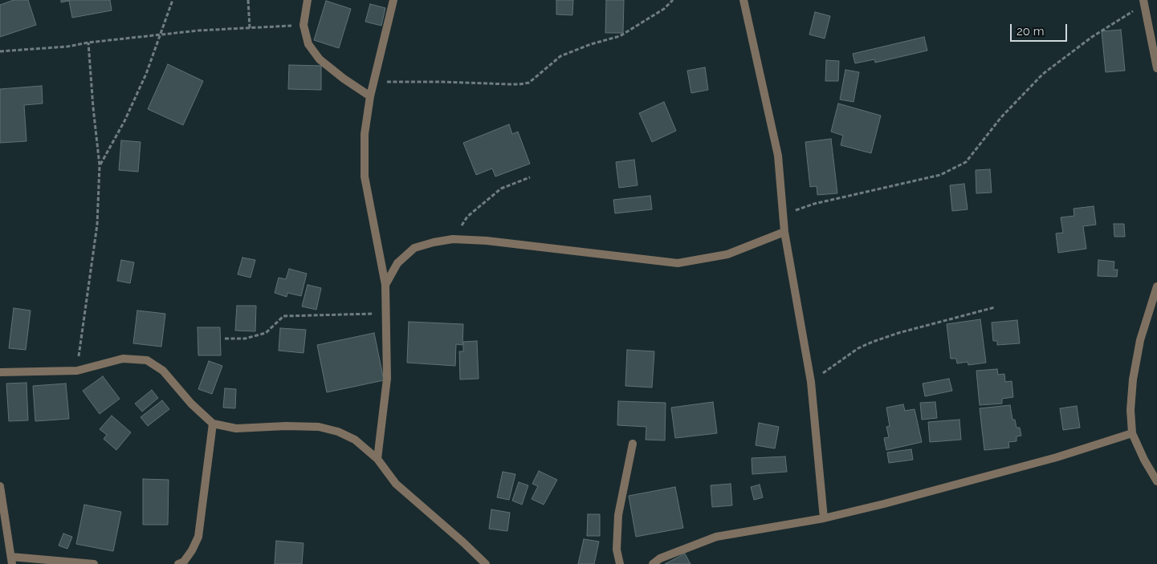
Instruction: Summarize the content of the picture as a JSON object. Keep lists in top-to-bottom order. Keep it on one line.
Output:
{"scale_bar":"20 m"}
